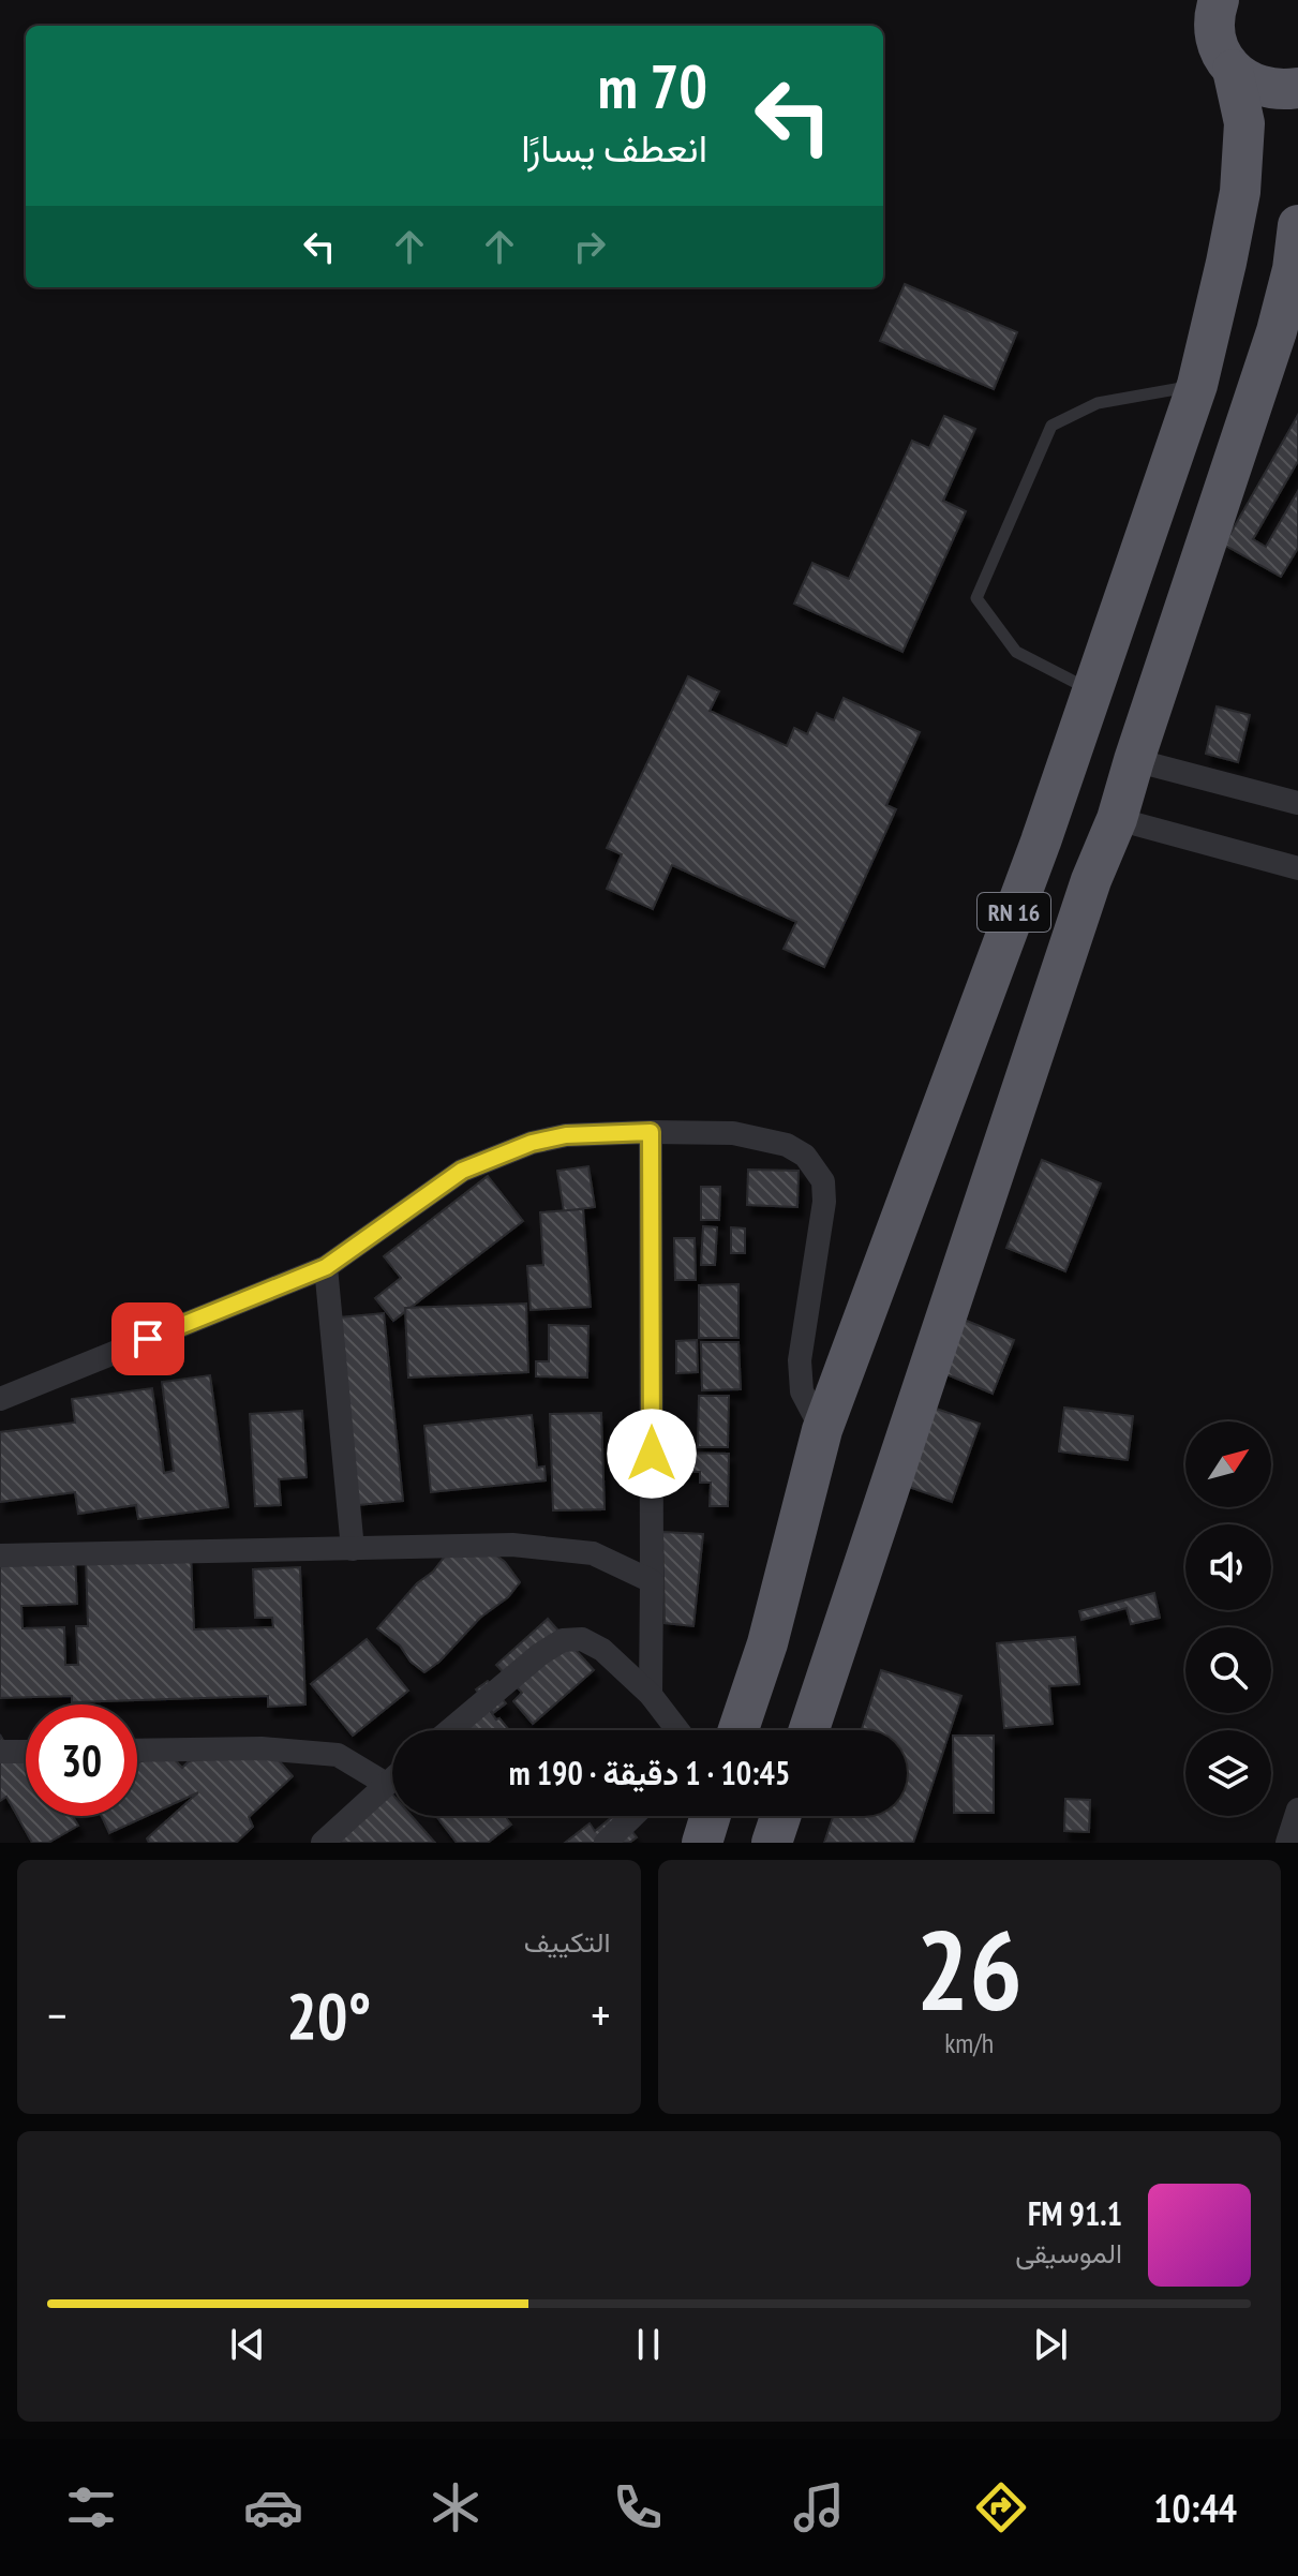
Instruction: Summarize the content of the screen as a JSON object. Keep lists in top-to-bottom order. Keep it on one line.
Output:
{"streets":{"highway":["RN 16"]},"north":"top right","page":{"turn":["70 m","انعطف يسارًا"],"limit":"30","trip":"10:45 · 1 دقيقة · 190 m","tile":[["26","km/h"],"التكييف"],"heat":["−","20°","+"],"song":["91.1 FM","الموسيقى"],"tabs":"10:44"}}
